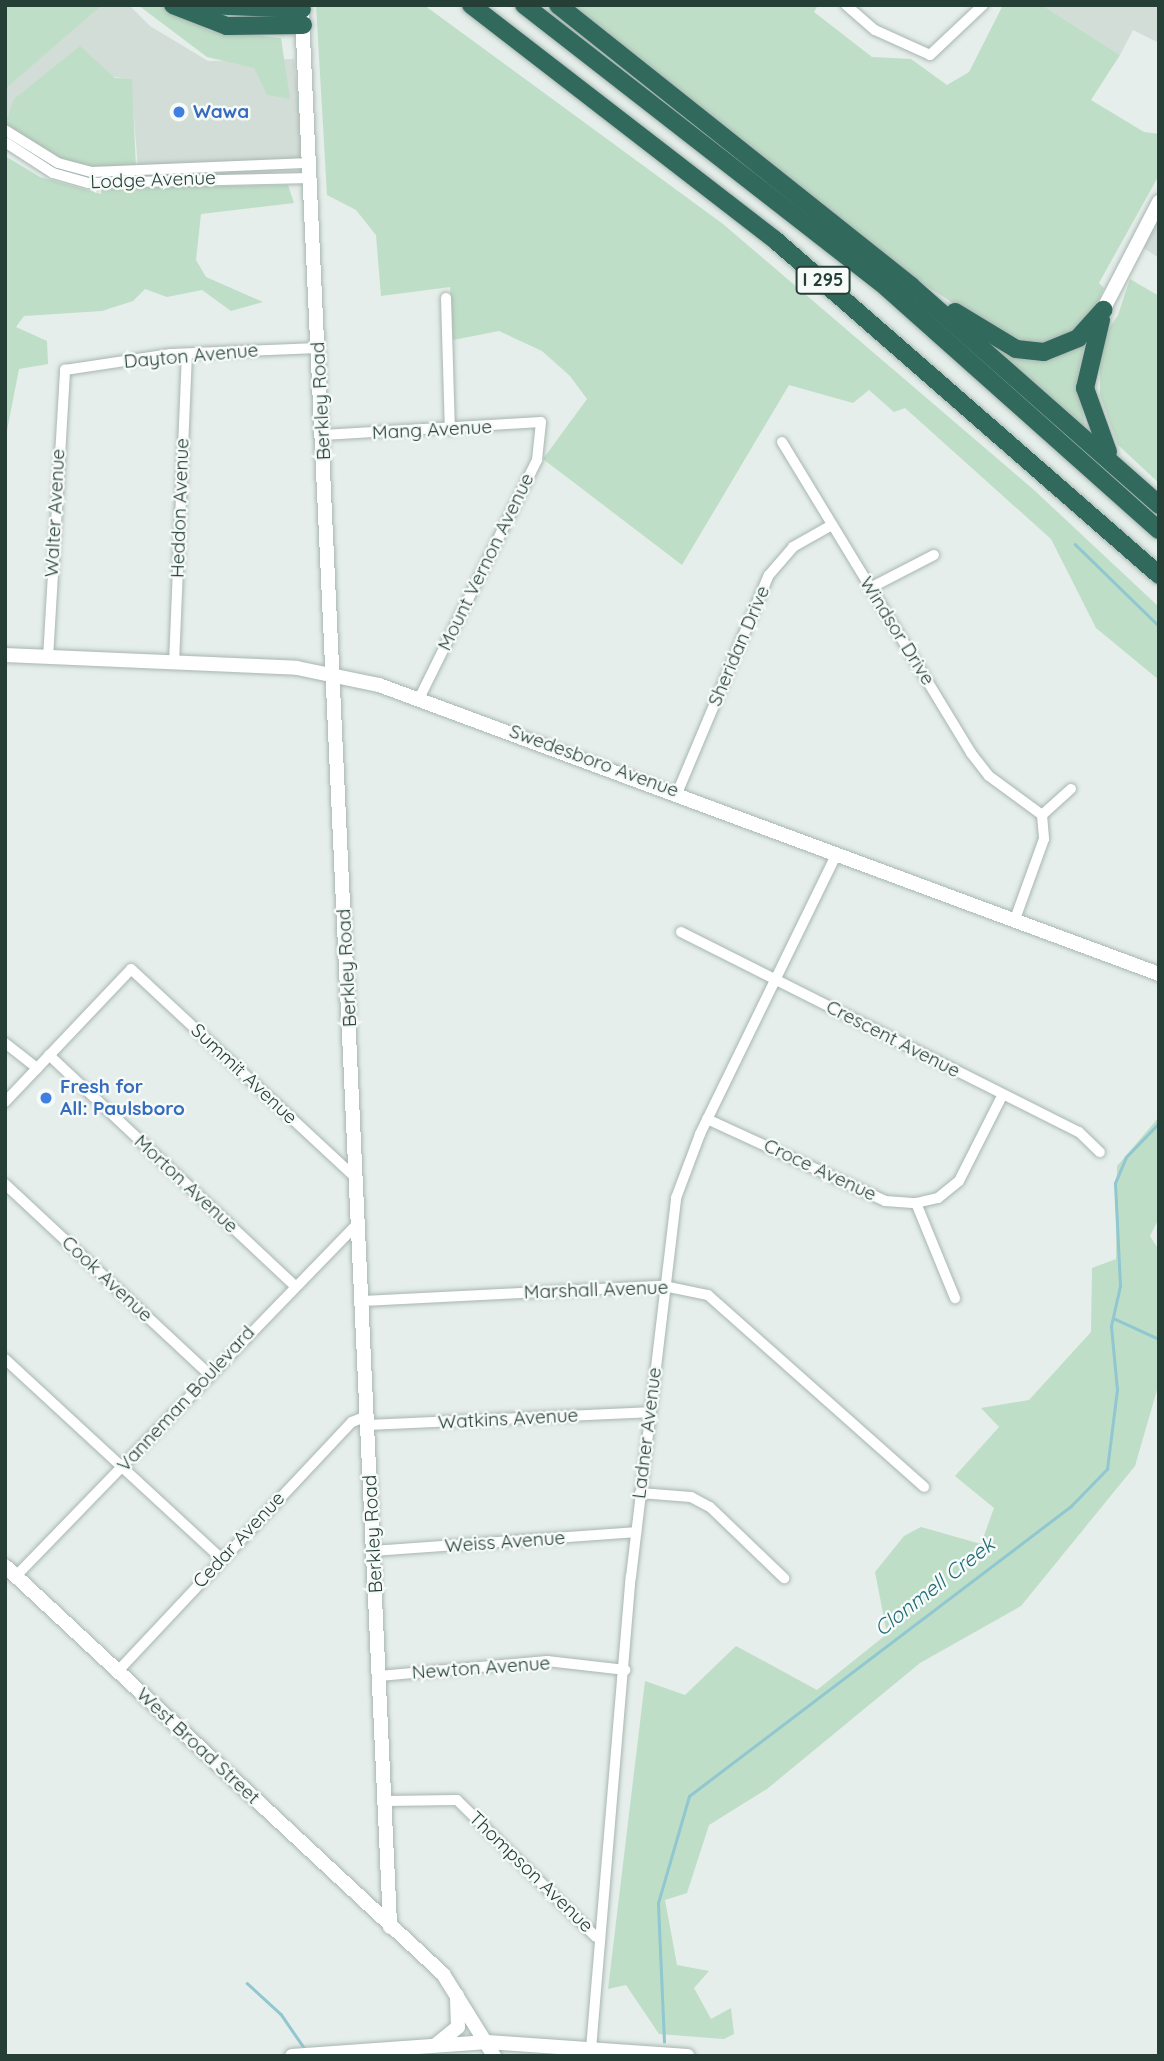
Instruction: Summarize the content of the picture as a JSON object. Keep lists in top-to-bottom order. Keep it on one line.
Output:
{"streets":{"highway":["I 295"],"main road":["Berkley Road","Swedesboro Avenue","West Broad Street"],"street":["Lodge Avenue","Dayton Avenue","Mang Avenue","Heddon Avenue","Walter Avenue","Mount Vernon Avenue","Windsor Drive","Sheridan Drive","Crescent Avenue","Summit Avenue","Croce Avenue","Morton Avenue","Cook Avenue","Marshall Avenue","Vanneman Boulevard","Watkins Avenue","Ladner Avenue","Cedar Avenue","Weiss Avenue","Newton Avenue","Thompson Avenue"]},"crossings":[["Lodge Avenue","Berkley Road"],["Dayton Avenue","Berkley Road"],["Dayton Avenue","Heddon Avenue"],["Dayton Avenue","Walter Avenue"],["Berkley Road","Mang Avenue"],["Berkley Road","Swedesboro Avenue"],["Berkley Road","Summit Avenue"],["Berkley Road","Marshall Avenue"],["Berkley Road","Vanneman Boulevard"],["Berkley Road","Watkins Avenue"],["Berkley Road","Cedar Avenue"],["Berkley Road","Weiss Avenue"],["Berkley Road","Newton Avenue"],["Berkley Road","West Broad Street"],["Berkley Road","Thompson Avenue"],["Mang Avenue","Mount Vernon Avenue"],["Heddon Avenue","Swedesboro Avenue"],["Walter Avenue","Swedesboro Avenue"],["Mount Vernon Avenue","Swedesboro Avenue"],["Windsor Drive","Sheridan Drive"],["Sheridan Drive","Swedesboro Avenue"],["Swedesboro Avenue","Ladner Avenue"],["Crescent Avenue","Croce Avenue"],["Crescent Avenue","Ladner Avenue"],["Summit Avenue","Morton Avenue"],["Croce Avenue","Ladner Avenue"],["Morton Avenue","Vanneman Boulevard"],["Cook Avenue","Vanneman Boulevard"],["Marshall Avenue","Ladner Avenue"],["Vanneman Boulevard","West Broad Street"],["Watkins Avenue","Ladner Avenue"],["Watkins Avenue","Cedar Avenue"],["Ladner Avenue","Weiss Avenue"],["Ladner Avenue","Newton Avenue"],["Ladner Avenue","Thompson Avenue"],["Cedar Avenue","West Broad Street"]],"water":["Clonmell Creek"],"places":["Wawa","Fresh for All: Paulsboro"]}
